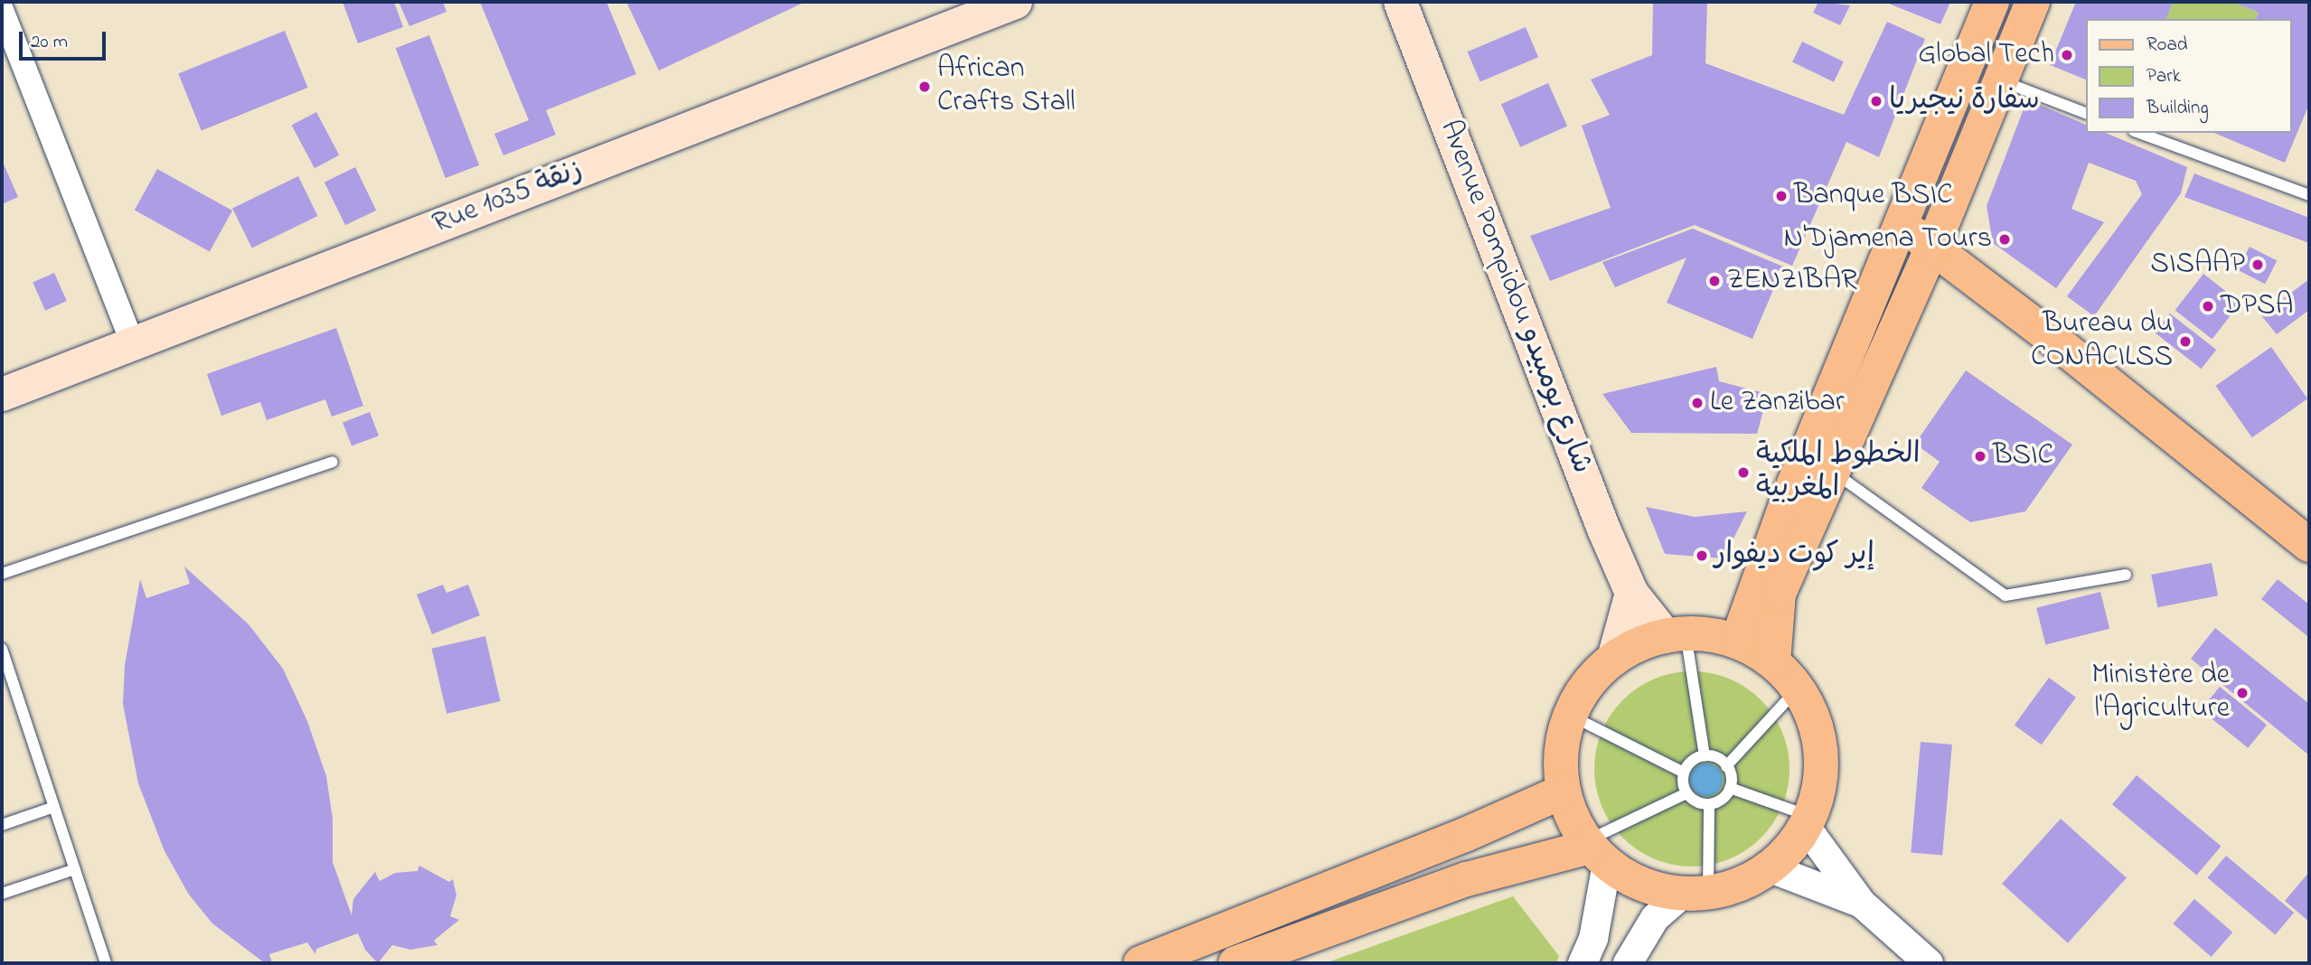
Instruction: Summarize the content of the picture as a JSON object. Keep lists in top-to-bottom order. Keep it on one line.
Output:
{"streets":{"main road":["Rue 1035 زنقة","Avenue Pompidou شارع بومبيدو"]},"places":["Global Tech","African Crafts Stall","سفارة نيجيريا","Banque BSIC","N'Djamena Tours","SISAAP","ZENZIBAR","DPSA","Bureau du CONACILSS","Le Zanzibar","BSIC","الخطوط الملكية المغربية","إير كوت ديفوار","Ministère de l'Agriculture"],"legend":["Road","Park","Building"],"scale_bar":"20 m"}
